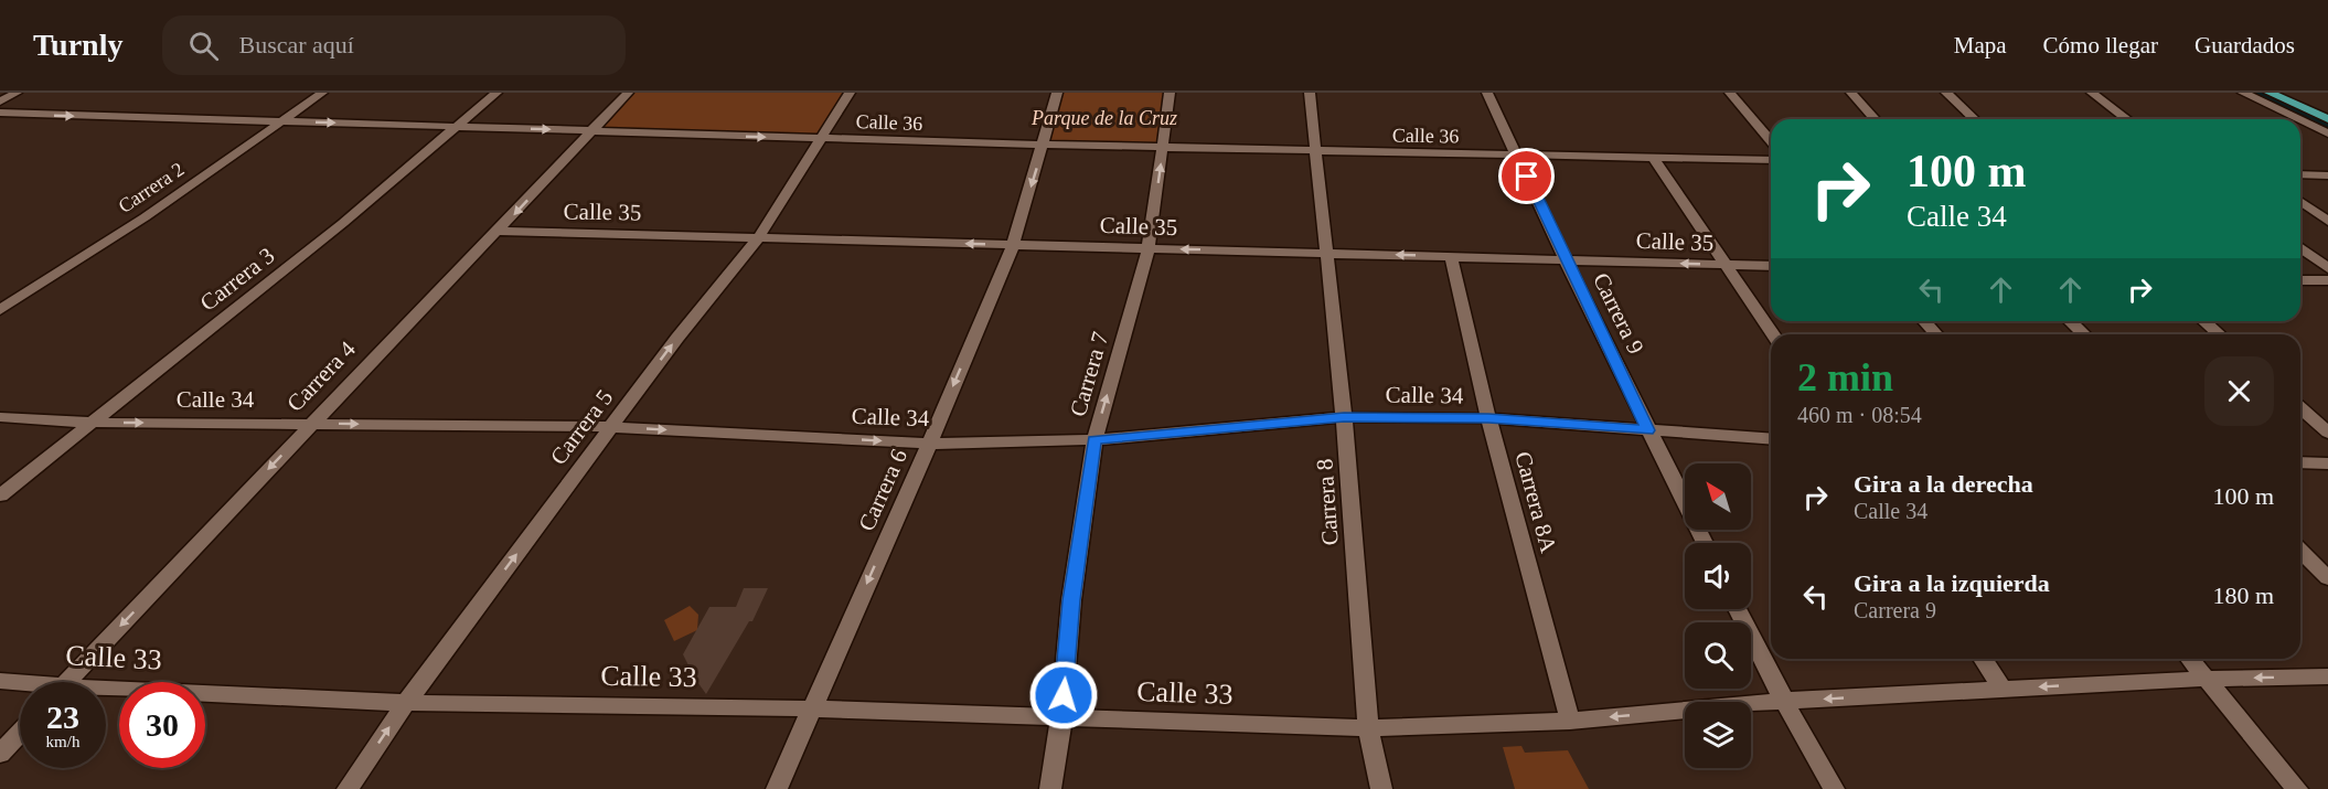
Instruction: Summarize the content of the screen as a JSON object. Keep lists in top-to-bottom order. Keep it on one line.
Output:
{"streets":{"street":["Calle 36","Carrera 2","Calle 35","Carrera 3","Carrera 9","Carrera 7","Carrera 4","Calle 34","Carrera 5","Carrera 6","Carrera 8","Carrera 8A","Calle 33"]},"crossings":[["Calle 36","Carrera 2"],["Calle 36","Carrera 3"],["Calle 36","Carrera 9"],["Calle 36","Carrera 7"],["Calle 36","Carrera 4"],["Calle 36","Carrera 5"],["Calle 36","Carrera 6"],["Calle 36","Carrera 8"],["Calle 35","Carrera 9"],["Calle 35","Carrera 7"],["Calle 35","Carrera 4"],["Calle 35","Carrera 5"],["Calle 35","Carrera 6"],["Calle 35","Carrera 8"],["Calle 35","Carrera 8A"],["Carrera 3","Calle 34"],["Carrera 9","Calle 34"],["Carrera 7","Calle 34"],["Carrera 7","Calle 33"],["Carrera 4","Calle 34"],["Calle 34","Carrera 5"],["Calle 34","Carrera 6"],["Calle 34","Carrera 8"],["Calle 34","Carrera 8A"],["Carrera 5","Calle 33"],["Carrera 6","Calle 33"],["Carrera 8","Calle 33"],["Carrera 8A","Calle 33"]],"one_way":["Calle 36","Calle 35","Carrera 7","Carrera 4","Calle 34","Carrera 5","Carrera 6"],"parks":["Parque de la Cruz"],"north":"top left","page":{"header":"Turnly","search":"Buscar aquí","nav":["Mapa","Cómo llegar","Guardados"],"turn":["100 m","Calle 34"],"heading":["2 min","460 m · 08:54"],"list":[{"name":"Gira a la derecha","note":"Calle 34","value":"100 m"},{"name":"Gira a la izquierda","note":"Carrera 9","value":"180 m"}],"speed":"23 km/h","limit":"30"}}
